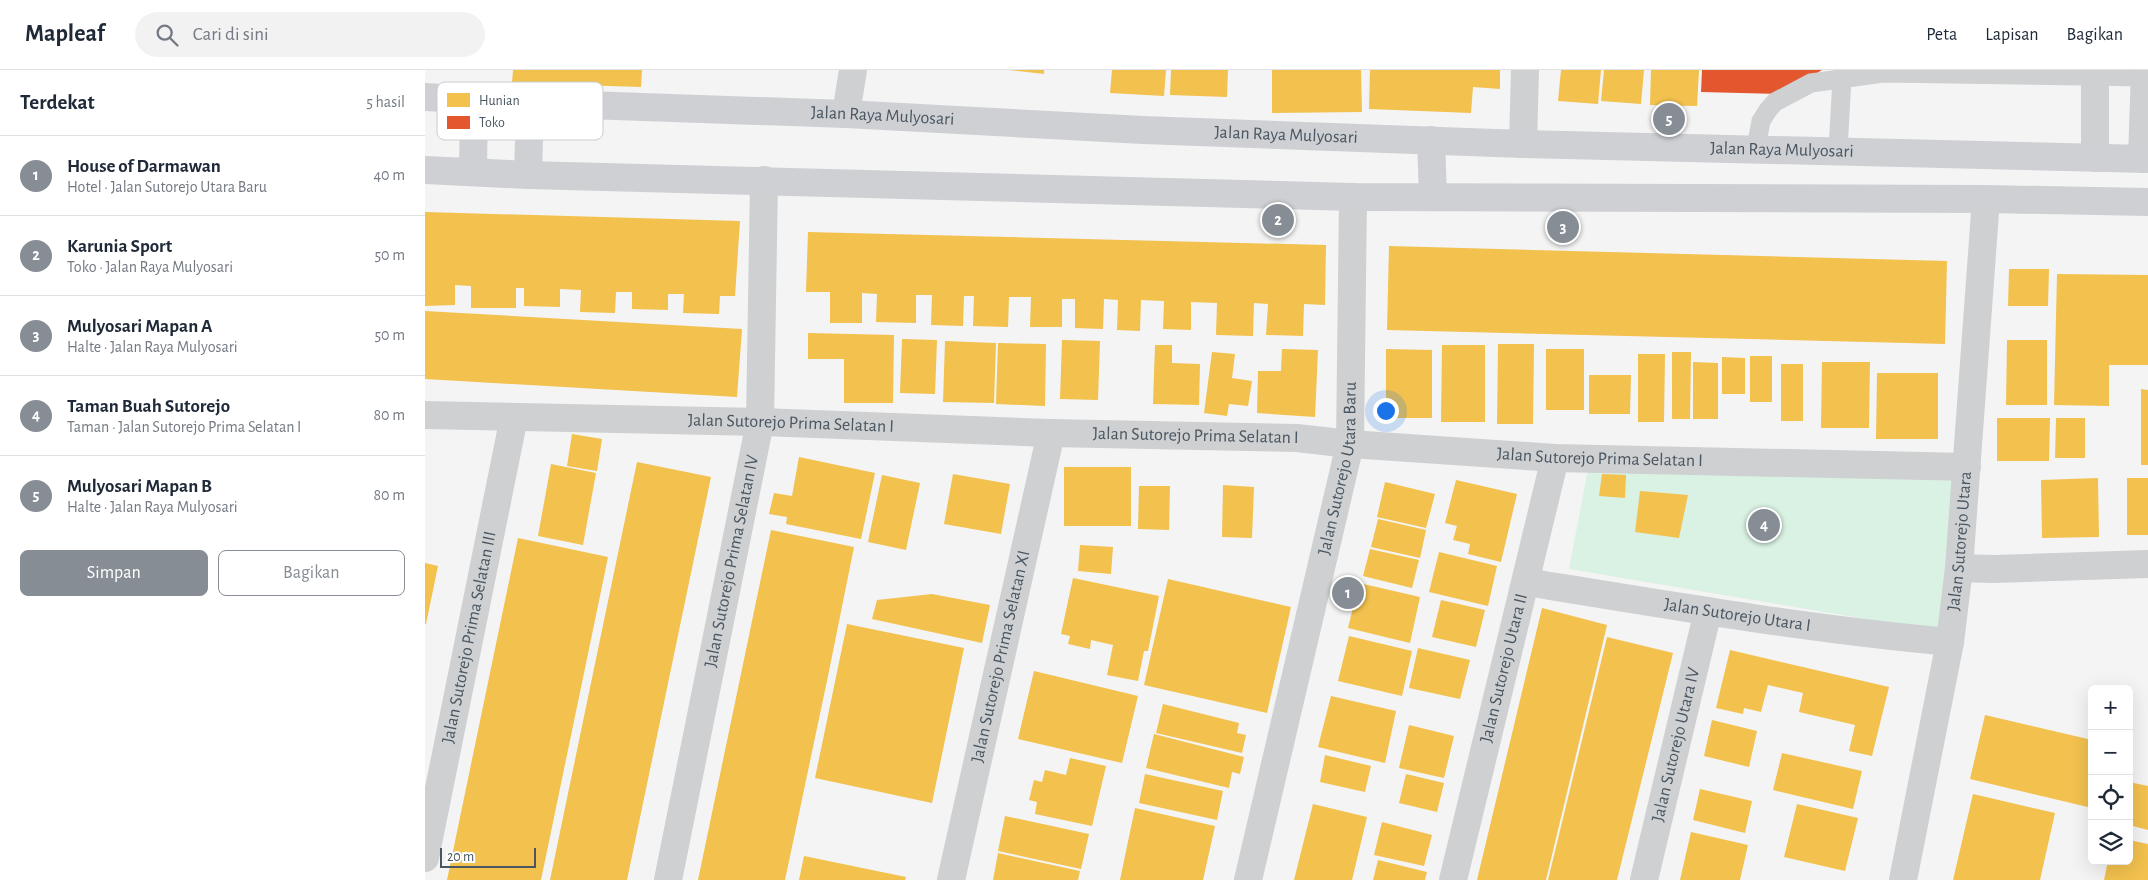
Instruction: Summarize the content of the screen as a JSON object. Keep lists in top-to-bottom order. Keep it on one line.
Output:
{"streets":{"main road":["Jalan Raya Mulyosari"],"street":["Jalan Sutorejo Prima Selatan I","Jalan Sutorejo Utara Baru","Jalan Sutorejo Utara","Jalan Sutorejo Prima Selatan IV","Jalan Sutorejo Utara I","Jalan Sutorejo Prima Selatan III","Jalan Sutorejo Prima Selatan XI","Jalan Sutorejo Utara II","Jalan Sutorejo Utara IV"]},"crossings":[["Jalan Sutorejo Prima Selatan I","Jalan Sutorejo Utara Baru"],["Jalan Sutorejo Prima Selatan I","Jalan Sutorejo Utara"],["Jalan Sutorejo Prima Selatan I","Jalan Sutorejo Prima Selatan IV"],["Jalan Sutorejo Prima Selatan I","Jalan Sutorejo Prima Selatan III"],["Jalan Sutorejo Prima Selatan I","Jalan Sutorejo Prima Selatan XI"],["Jalan Sutorejo Prima Selatan I","Jalan Sutorejo Utara II"],["Jalan Sutorejo Utara","Jalan Sutorejo Utara I"],["Jalan Sutorejo Utara I","Jalan Sutorejo Utara II"],["Jalan Sutorejo Utara I","Jalan Sutorejo Utara IV"]],"legend":["Hunian","Toko"],"scale_bar":"20 m","page":{"header":"Mapleaf","search":"Cari di sini","nav":["Peta","Lapisan","Bagikan"],"heading":["Terdekat","5 hasil"],"pins":["5","2","3","4","1"],"list":[{"mark":"1","name":"House of Darmawan","note":"Hotel · Jalan Sutorejo Utara Baru","value":"40 m"},{"mark":"2","name":"Karunia Sport","note":"Toko · Jalan Raya Mulyosari","value":"50 m"},{"mark":"3","name":"Mulyosari Mapan A","note":"Halte · Jalan Raya Mulyosari","value":"50 m"},{"mark":"4","name":"Taman Buah Sutorejo","note":"Taman · Jalan Sutorejo Prima Selatan I","value":"80 m"},{"mark":"5","name":"Mulyosari Mapan B","note":"Halte · Jalan Raya Mulyosari","value":"80 m"}],"buttons":["Simpan","Bagikan"],"map_buttons":["+","−"],"scale":"20 m"}}
